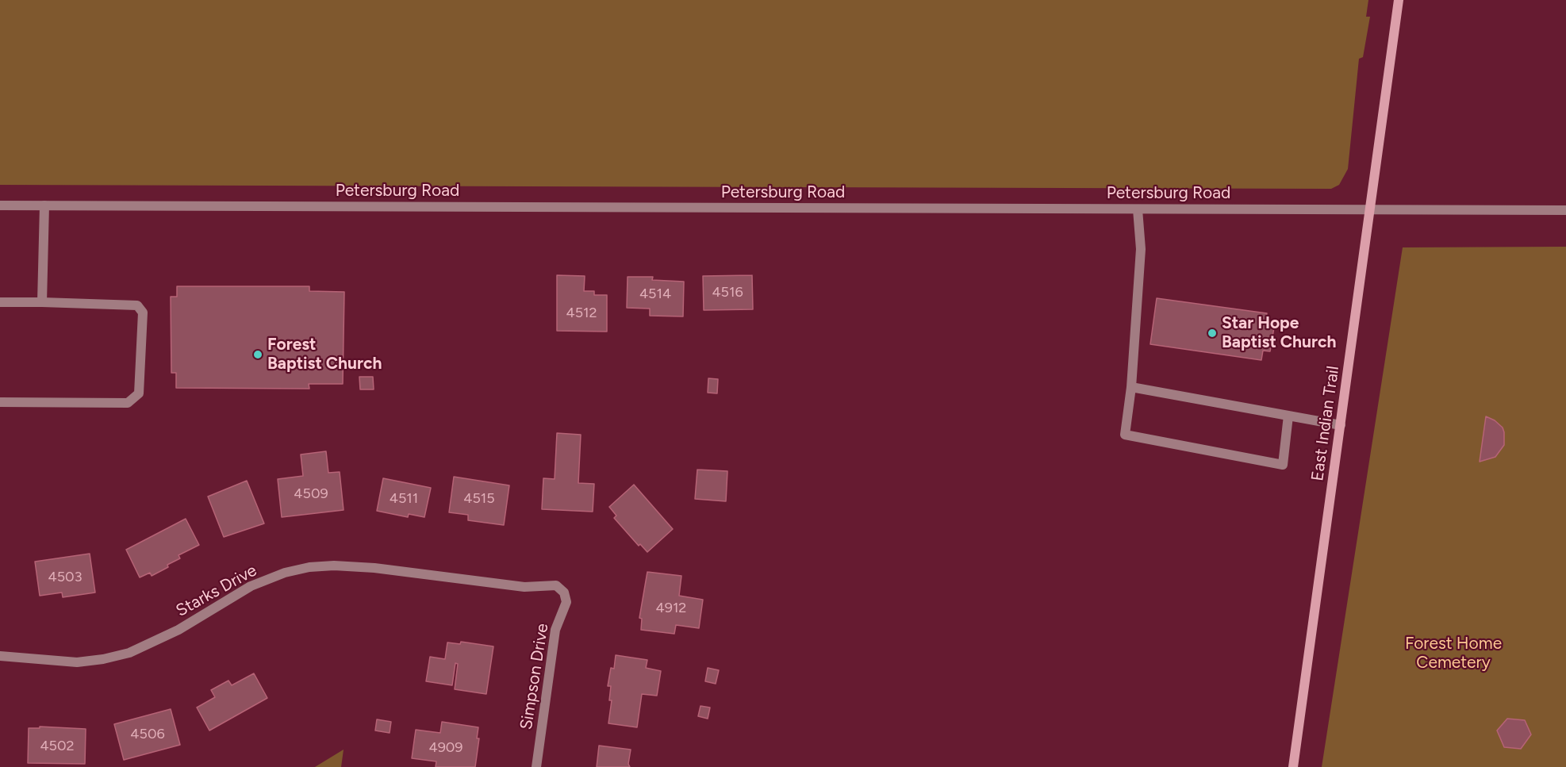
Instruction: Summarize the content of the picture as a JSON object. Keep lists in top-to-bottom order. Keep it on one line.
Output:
{"streets":{"main road":["East Indian Trail"],"street":["Petersburg Road","Starks Drive","Simpson Drive"]},"crossings":[["Petersburg Road","East Indian Trail"],["Starks Drive","Simpson Drive"]],"parks":["Forest Home Cemetery"],"places":["Star Hope Baptist Church","Forest Baptist Church"],"house_numbers":["4516","4514","4512","4509","4511","4515","4503","4912","4506","4502","4909"]}
